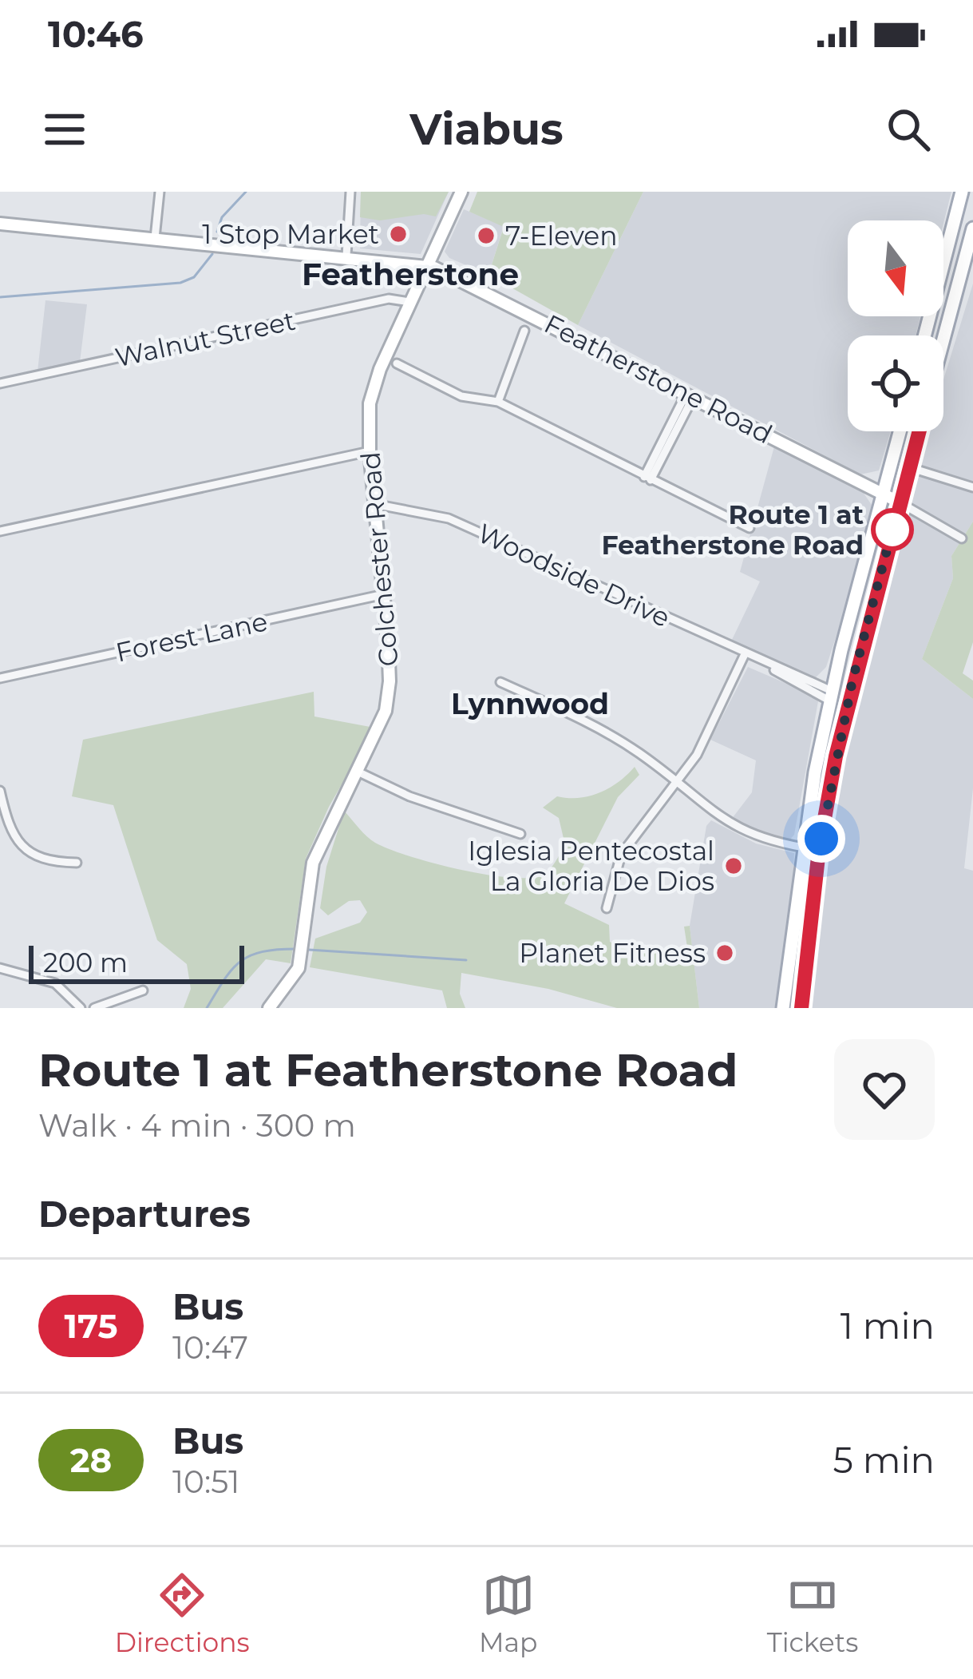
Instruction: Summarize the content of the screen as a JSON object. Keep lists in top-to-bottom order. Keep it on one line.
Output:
{"streets":{"street":["Walnut Street","Featherstone Road","Colchester Road","Woodside Drive","Forest Lane"]},"crossings":[["Walnut Street","Colchester Road"],["Featherstone Road","Colchester Road"],["Colchester Road","Woodside Drive"],["Colchester Road","Forest Lane"]],"districts":["Featherstone","Lynnwood"],"places":["1 Stop Market","7-Eleven","Route 1 at Featherstone Road","Iglesia Pentecostal La Gloria De Dios","Planet Fitness"],"lines":["bus line 175"],"scale_bar":"200 m","north":"bottom","page":{"status":"10:46","header":"Viabus","scale":"200 m","heading":[["Route 1 at Featherstone Road","Walk · 4 min · 300 m"],"Departures"],"list":[{"mark":"175","name":"Bus","note":"10:47","value":"1 min"},{"mark":"28","name":"Bus","note":"10:51","value":"5 min"}],"tabs":["Directions","Map","Tickets"]}}
